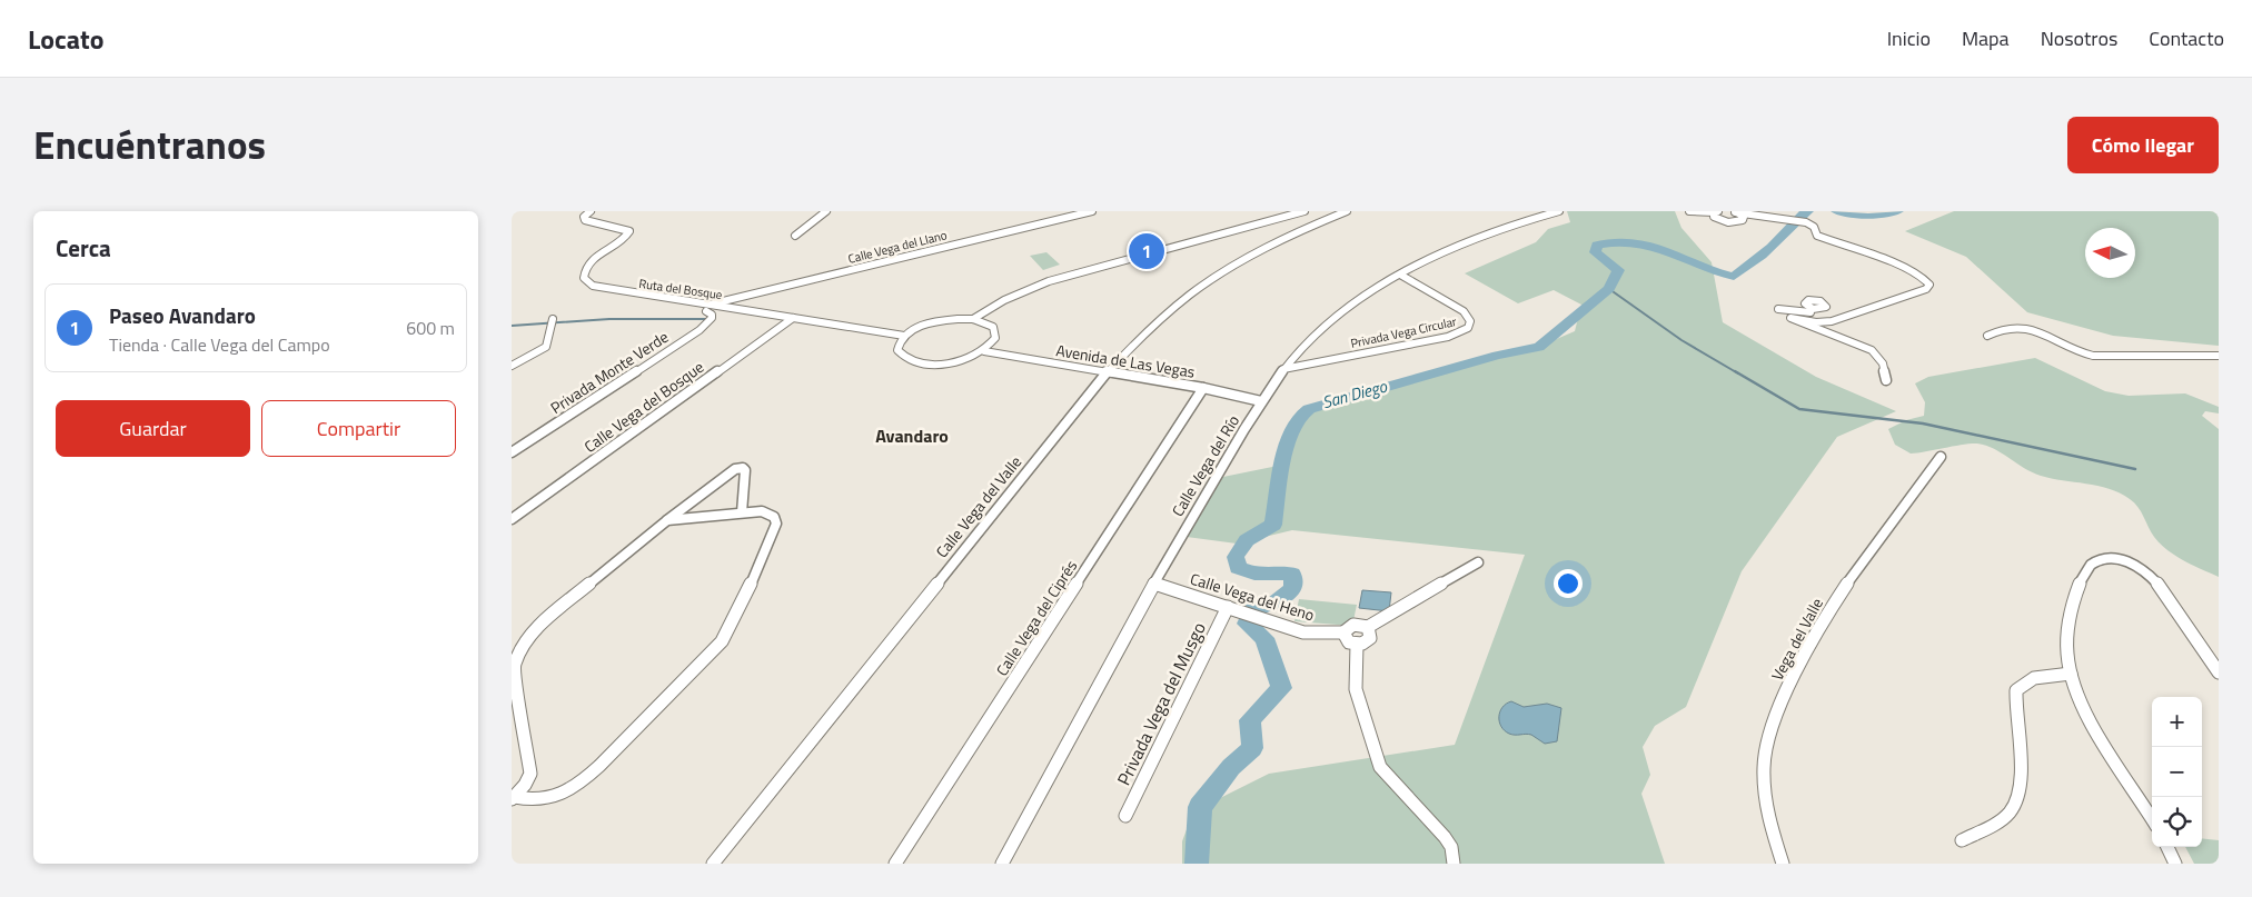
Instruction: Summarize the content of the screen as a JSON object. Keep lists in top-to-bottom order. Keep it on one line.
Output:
{"streets":{"street":["Calle Vega del Llano","Ruta del Bosque","Privada Vega Circular","Avenida de Las Vegas","Privada Monte Verde","Calle Vega del Bosque","Calle Vega del Río","Calle Vega del Valle","Calle Vega del Heno","Calle Vega del Ciprés","Vega del Valle","Privada Vega del Musgo"]},"crossings":[["Calle Vega del Llano","Ruta del Bosque"],["Calle Vega del Llano","Privada Monte Verde"],["Ruta del Bosque","Privada Monte Verde"],["Ruta del Bosque","Calle Vega del Bosque"],["Privada Vega Circular","Calle Vega del Río"],["Avenida de Las Vegas","Calle Vega del Río"],["Avenida de Las Vegas","Calle Vega del Valle"],["Avenida de Las Vegas","Calle Vega del Ciprés"],["Calle Vega del Río","Calle Vega del Heno"],["Calle Vega del Heno","Privada Vega del Musgo"]],"districts":["Avandaro"],"water":["San Diego"],"north":"left","page":{"header":"Locato","nav":["Inicio","Mapa","Nosotros","Contacto"],"title":"Encuéntranos","buttons":["Cómo llegar",["Guardar","Compartir"]],"heading":"Cerca","pins":"1","list":[{"mark":"1","name":"Paseo Avandaro","note":"Tienda · Calle Vega del Campo","value":"600 m"}],"map_buttons":["+","−"]}}
